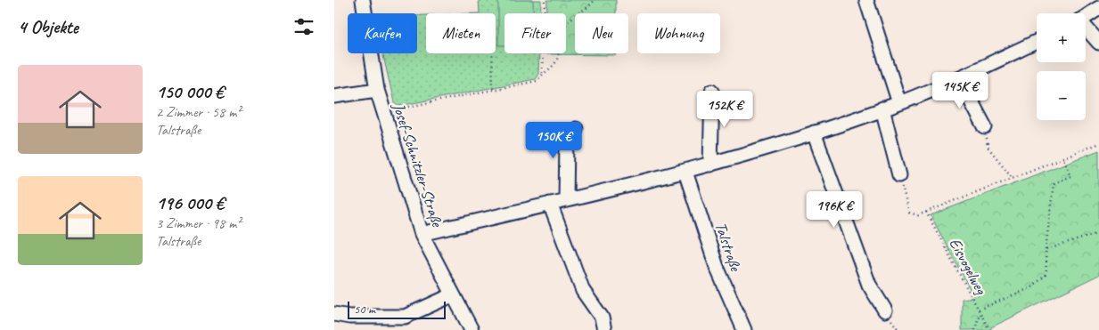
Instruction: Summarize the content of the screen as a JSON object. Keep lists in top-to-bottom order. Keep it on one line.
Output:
{"streets":{"street":["Josef-Schnitzler-Straße","Talstraße"],"path":["Eisvogelweg"]},"scale_bar":"50 m","page":{"heading":"4 Objekte","map_buttons":["+","−"],"chip":["Kaufen","Mieten","Filter","Neu","Wohnung"],"list":[{"name":"150 000 €","note":"2 Zimmer · 58 m² · Talstraße"},{"name":"196 000 €","note":"3 Zimmer · 98 m² · Talstraße"}],"price":["145K €","152K €","150K €","196K €"],"scale":"50 m"}}
